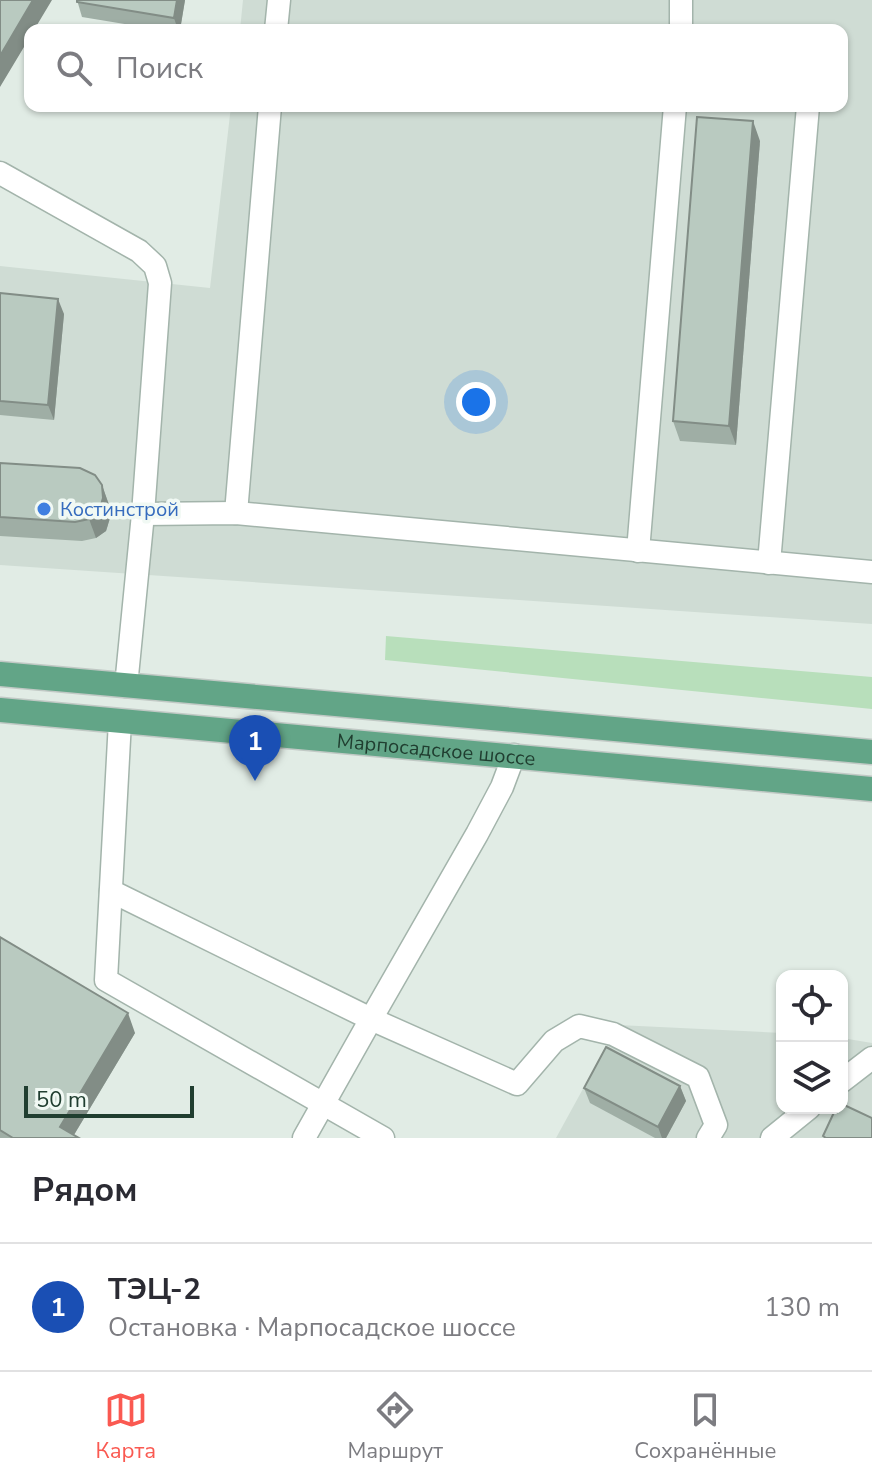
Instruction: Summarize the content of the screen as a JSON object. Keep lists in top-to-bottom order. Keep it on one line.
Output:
{"streets":{"main road":["Марпосадское шоссе"]},"places":["Костинстрой"],"scale_bar":"50 m","page":{"search":"Поиск","pins":"1","scale":"50 m","heading":"Рядом","list":[{"mark":"1","name":"ТЭЦ-2","note":"Остановка · Марпосадское шоссе","value":"130 m"}],"nav":["Карта","Маршрут","Сохранённые"]}}
